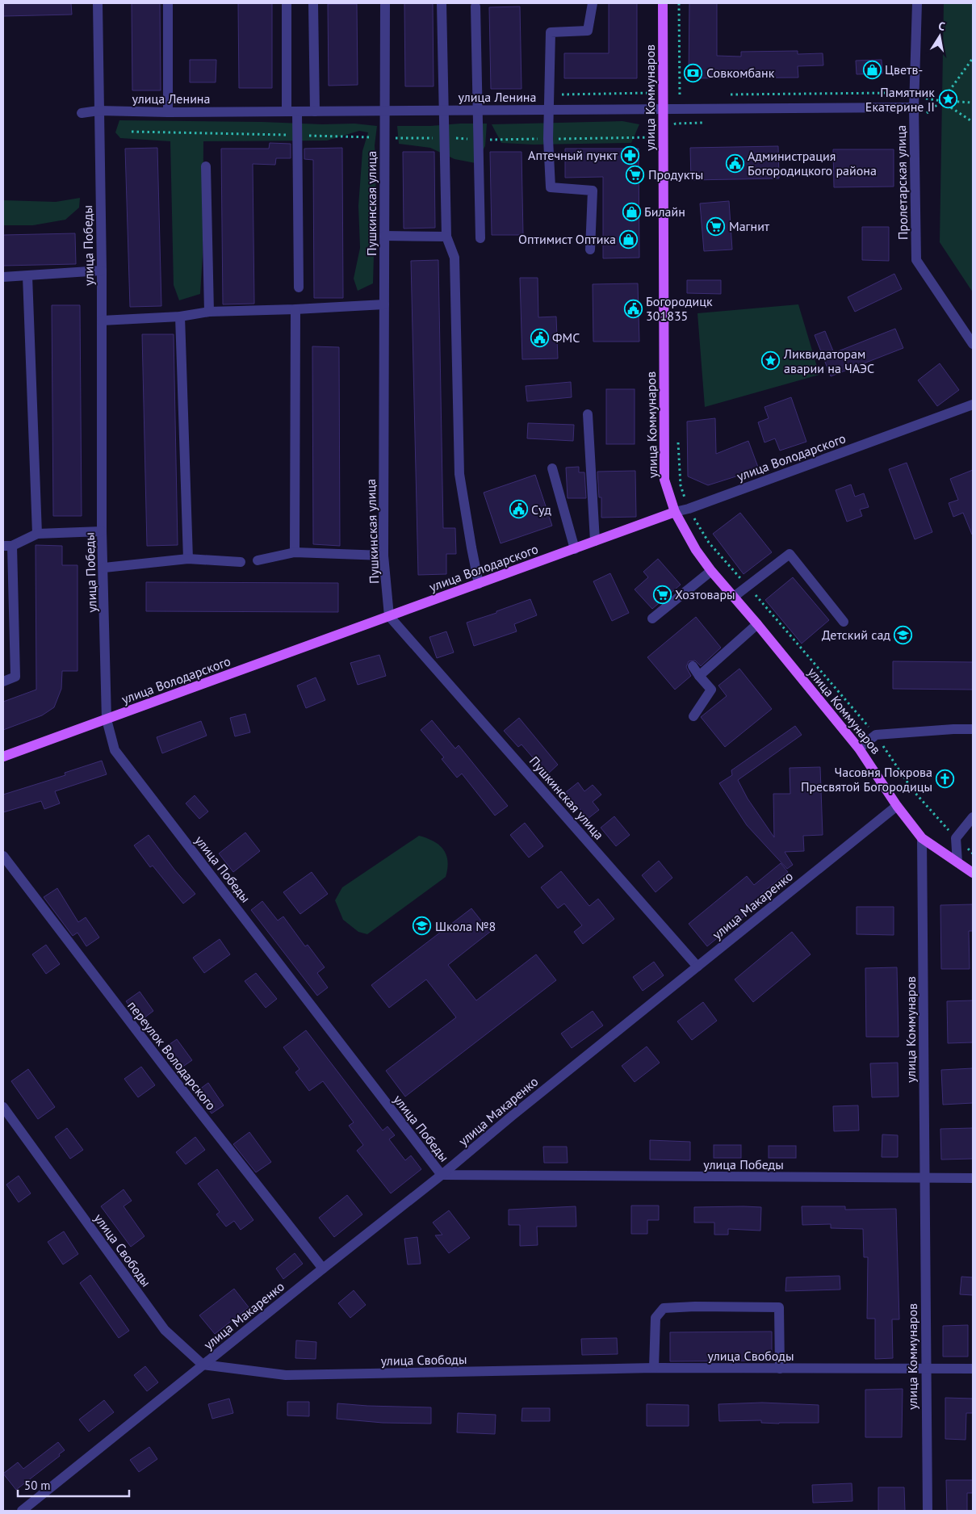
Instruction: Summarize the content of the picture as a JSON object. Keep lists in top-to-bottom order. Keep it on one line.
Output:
{"streets":{"main road":["улица Коммунаров","улица Володарского"],"street":["улица Ленина","Пролетарская улица","Пушкинская улица","улица Победы","улица Макаренко","переулок Володарского","улица Свободы"]},"crossings":[["улица Ленина","улица Коммунаров"],["улица Ленина","Пролетарская улица"],["улица Ленина","Пушкинская улица"],["улица Ленина","улица Победы"],["улица Коммунаров","улица Победы"],["улица Коммунаров","улица Володарского"],["улица Коммунаров","улица Макаренко"],["улица Коммунаров","улица Свободы"],["Пушкинская улица","улица Володарского"],["Пушкинская улица","улица Макаренко"],["улица Победы","улица Володарского"],["улица Победы","улица Макаренко"],["улица Макаренко","переулок Володарского"],["улица Макаренко","улица Свободы"]],"places":{"shop":["Цветв-","Билайн","Оптимист Оптика"],"bank":["Совкомбанк"],"place":["Памятник Екатерине II","Ликвидаторам аварии на ЧАЭС"],"pharmacy":["Аптечный пункт"],"public building":["Администрация Богородицкого района","Богородицк 301835","ФМС","Суд"],"supermarket":["Продукты","Магнит","Хозтовары"],"school or university":["Детский сад","Школа №8"],"church":["Часовня Покрова Пресвятой Богородицы"]},"scale_bar":"50 m","north":"top"}
